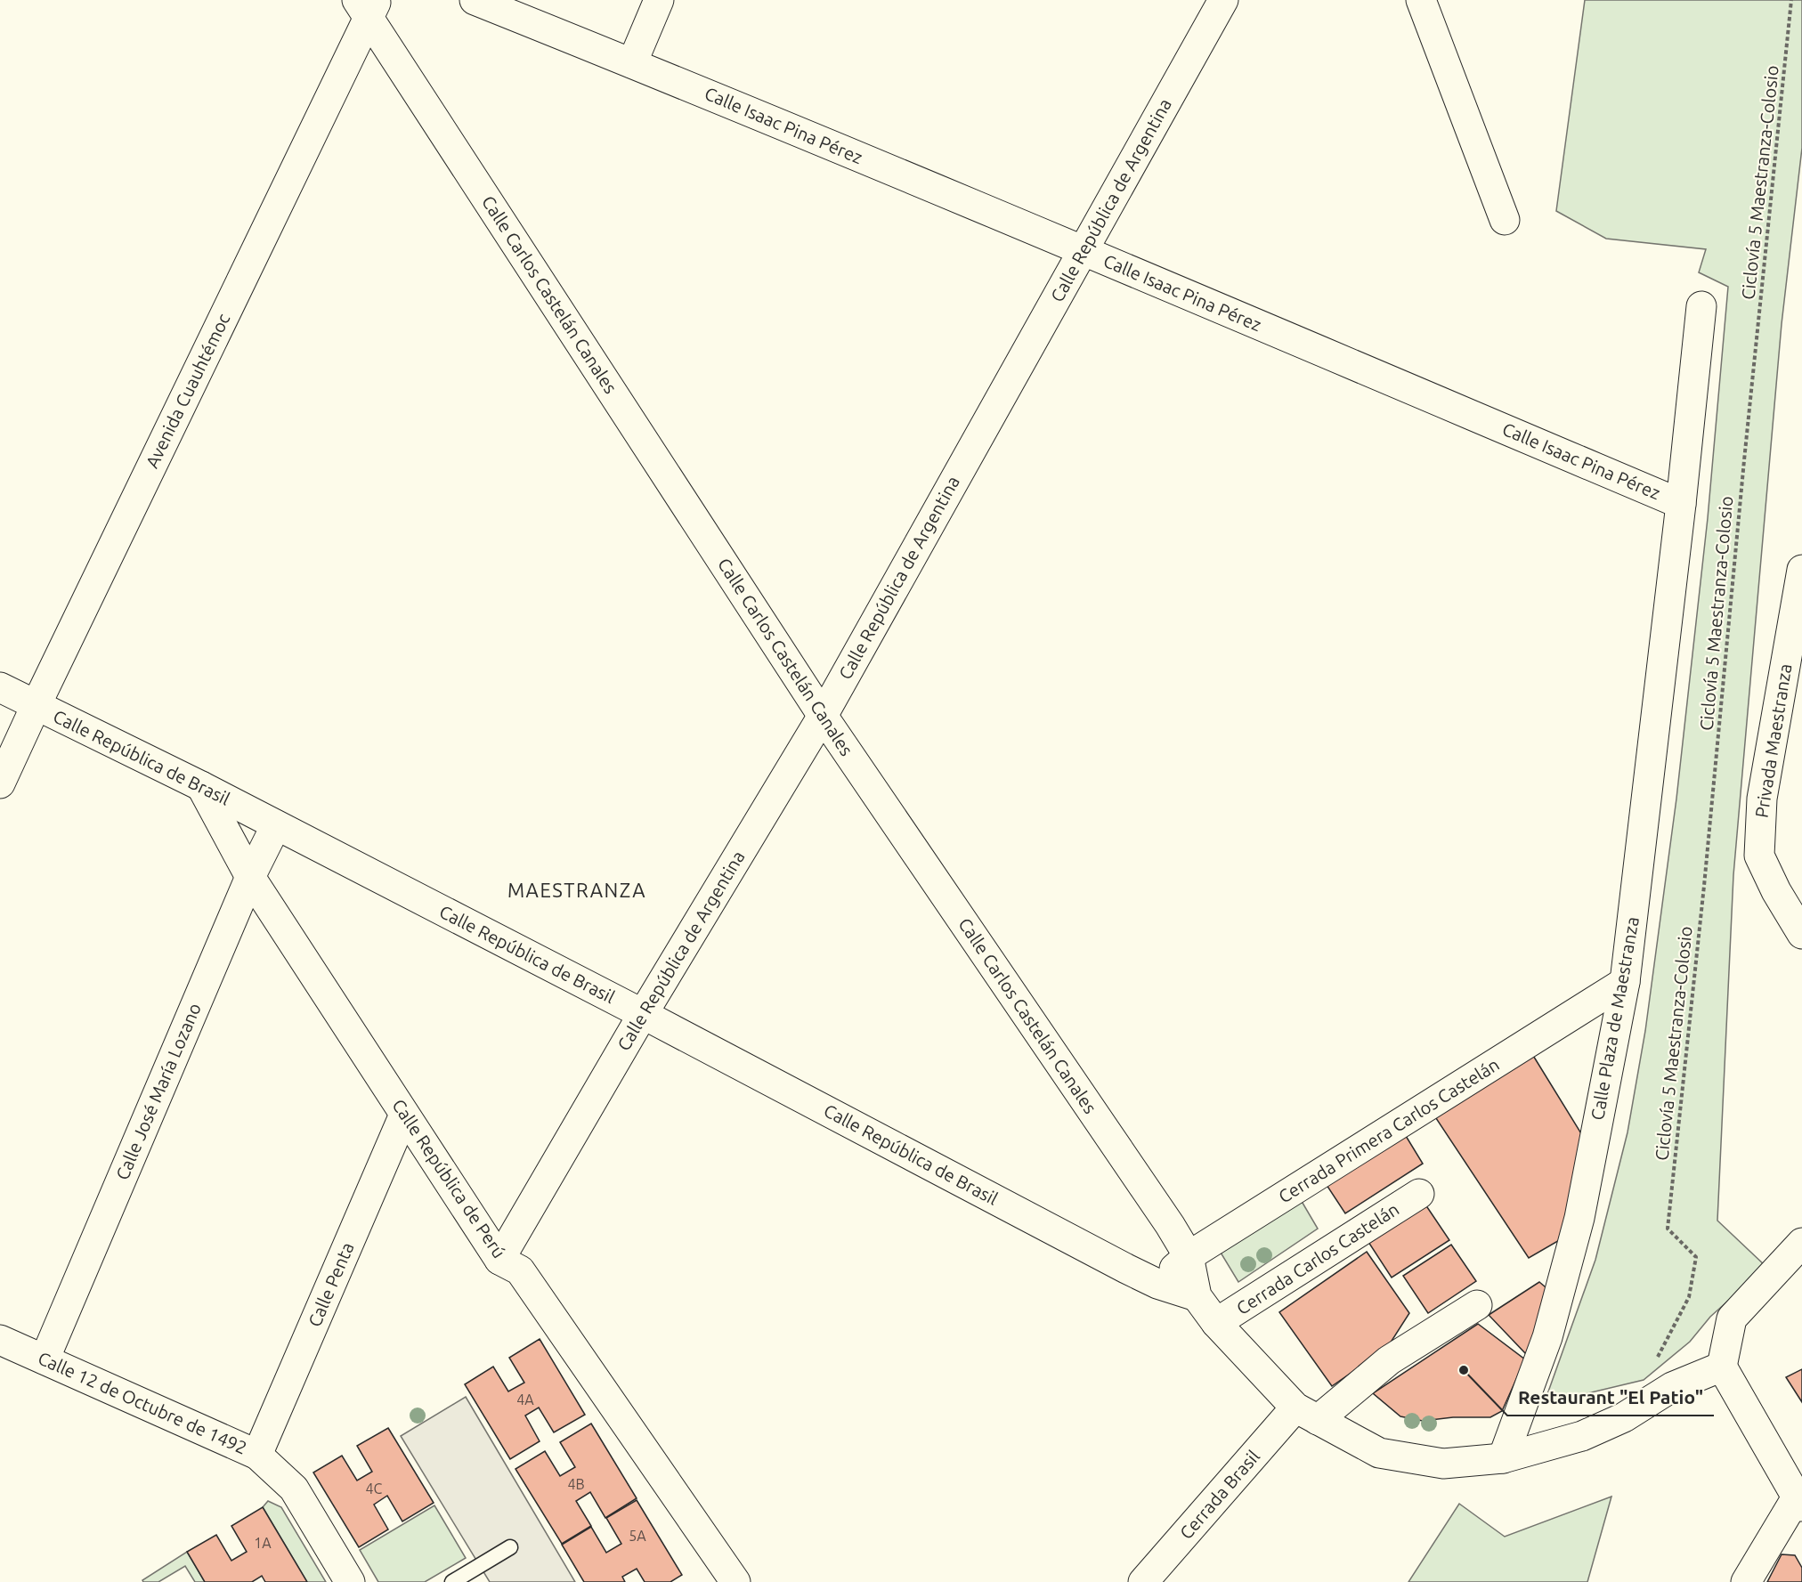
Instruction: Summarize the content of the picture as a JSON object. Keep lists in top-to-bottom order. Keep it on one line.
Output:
{"streets":{"street":["Calle Isaac Pina Pérez","Calle República de Argentina","Calle Carlos Castelán Canales","Avenida Cuauhtémoc","Privada Maestranza","Calle República de Brasil","Calle Plaza de Maestranza","Calle José María Lozano","Cerrada Primera Carlos Castelán","Calle República de Perú","Cerrada Carlos Castelán","Calle Penta","Calle 12 de Octubre de 1492","Cerrada Brasil"],"path":["Ciclovía 5 Maestranza-Colosio"]},"crossings":[["Calle Isaac Pina Pérez","Calle República de Argentina"],["Calle Isaac Pina Pérez","Calle Plaza de Maestranza"],["Calle República de Argentina","Calle Carlos Castelán Canales"],["Calle República de Argentina","Calle República de Brasil"],["Calle República de Argentina","Calle República de Perú"],["Calle Carlos Castelán Canales","Avenida Cuauhtémoc"],["Calle Carlos Castelán Canales","Calle Plaza de Maestranza"],["Calle Carlos Castelán Canales","Cerrada Primera Carlos Castelán"],["Calle Carlos Castelán Canales","Cerrada Carlos Castelán"],["Calle Carlos Castelán Canales","Cerrada Brasil"],["Avenida Cuauhtémoc","Calle República de Brasil"],["Calle República de Brasil","Calle José María Lozano"],["Calle República de Brasil","Cerrada Primera Carlos Castelán"],["Calle República de Brasil","Calle República de Perú"],["Calle Plaza de Maestranza","Cerrada Primera Carlos Castelán"],["Calle José María Lozano","Calle República de Perú"],["Calle José María Lozano","Calle 12 de Octubre de 1492"],["Calle República de Perú","Calle Penta"],["Calle Penta","Calle 12 de Octubre de 1492"]],"districts":["MAESTRANZA"],"places":["Restaurant \"El Patio\""],"house_numbers":["4A","4B","4C","5A","1A"]}
